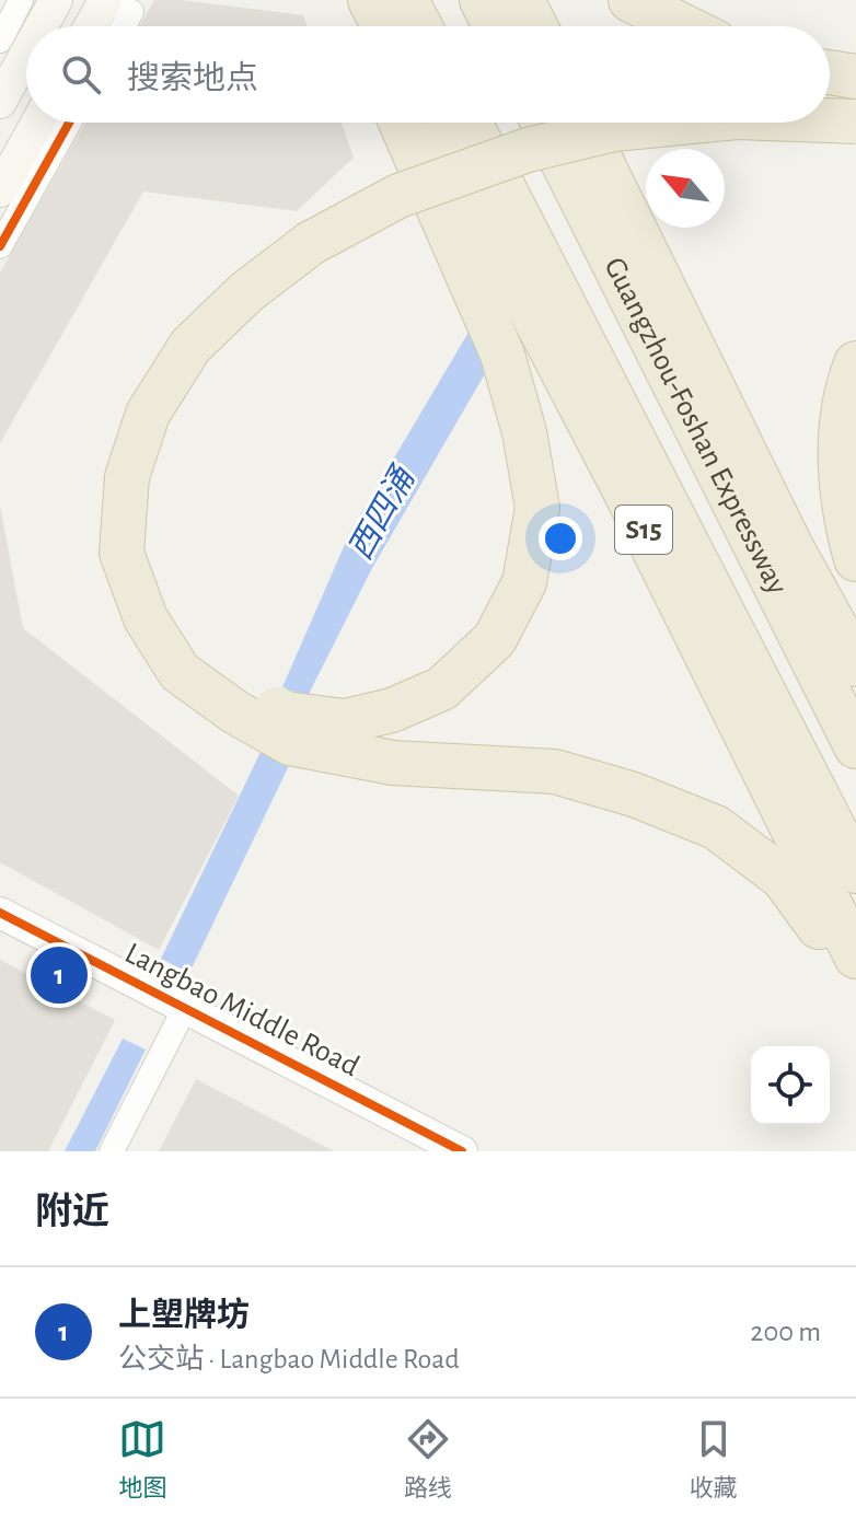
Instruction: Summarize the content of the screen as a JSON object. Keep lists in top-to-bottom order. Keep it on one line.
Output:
{"streets":{"highway":["Guangzhou-Foshan Expressway","S15"],"street":["Langbao Middle Road"]},"water":["西四涌"],"north":"top left","page":{"search":"搜索地点","pins":"1","heading":"附近","list":[{"mark":"1","name":"上塱牌坊","note":"公交站 · Langbao Middle Road","value":"200 m"}],"nav":["地图","路线","收藏"]}}
